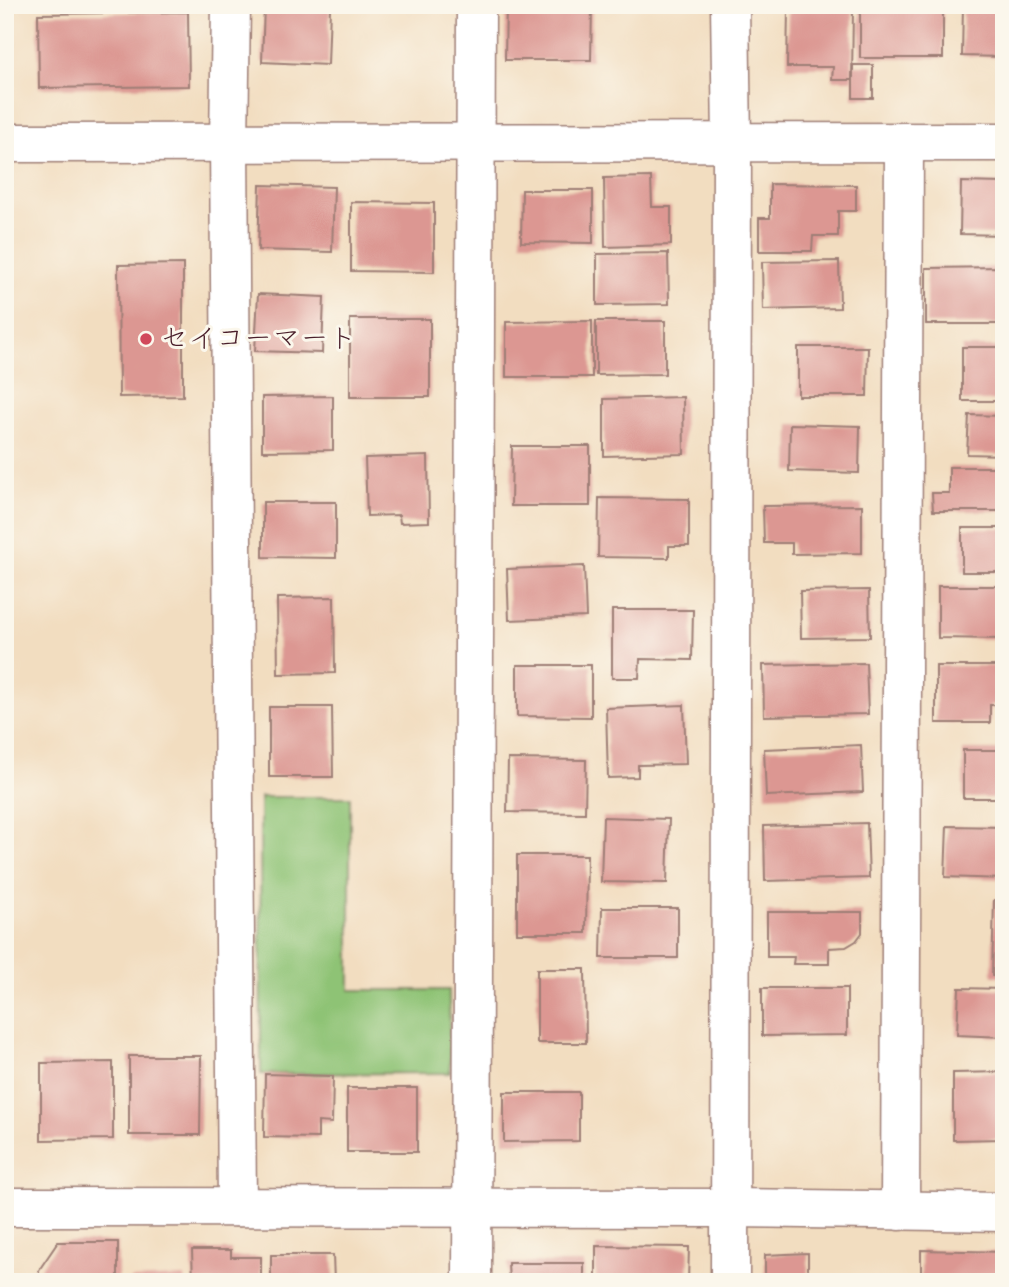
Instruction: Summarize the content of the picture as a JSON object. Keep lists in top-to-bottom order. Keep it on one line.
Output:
{"places":["セイコーマート"]}
